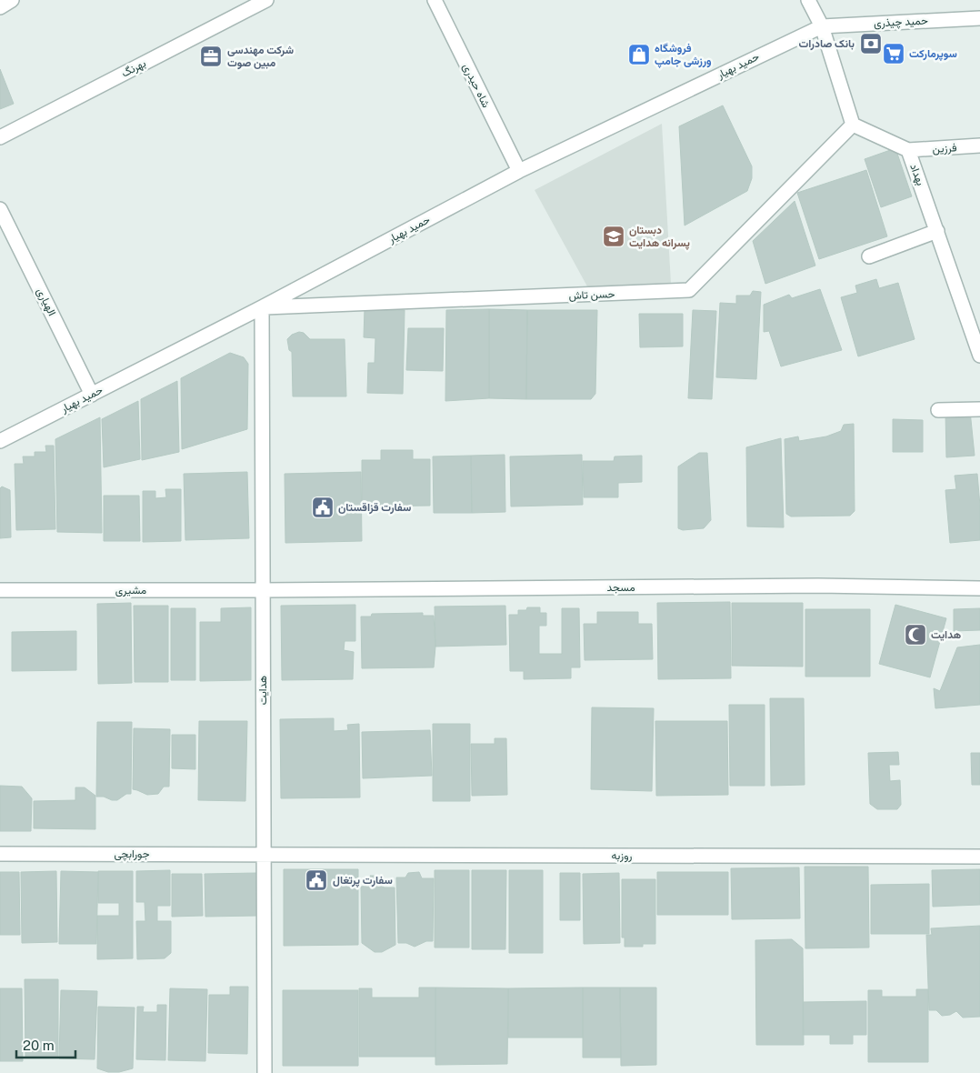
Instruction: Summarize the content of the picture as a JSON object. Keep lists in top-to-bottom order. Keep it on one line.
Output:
{"streets":{"street":["حمید چیذری","حمید بهیار","بهرنگ","شاه حیدری","فرزین","بهداد","حسن تاش","الهیاری","مسجد","مشیری","هدایت","جورابچی","روزبه"]},"crossings":[["حمید چیذری","حمید بهیار"],["حمید بهیار","شاه حیدری"],["حمید بهیار","حسن تاش"],["حمید بهیار","الهیاری"],["حمید بهیار","هدایت"],["فرزین","بهداد"],["بهداد","حسن تاش"],["حسن تاش","هدایت"],["مسجد","مشیری"],["مسجد","هدایت"],["مشیری","هدایت"],["هدایت","جورابچی"],["هدایت","روزبه"],["جورابچی","روزبه"]],"places":{"bank":["بانک صادرات"],"supermarket":["سوپرمارکت"],"shop":["فروشگاه ورزشی جامپ"],"office":["شرکت مهندسی مبین صوت"],"school or university":["دبستان پسرانه هدایت"],"public building":["سفارت قزاقستان","سفارت پرتغال"],"mosque":["هدایت"]},"scale_bar":"20 m"}
